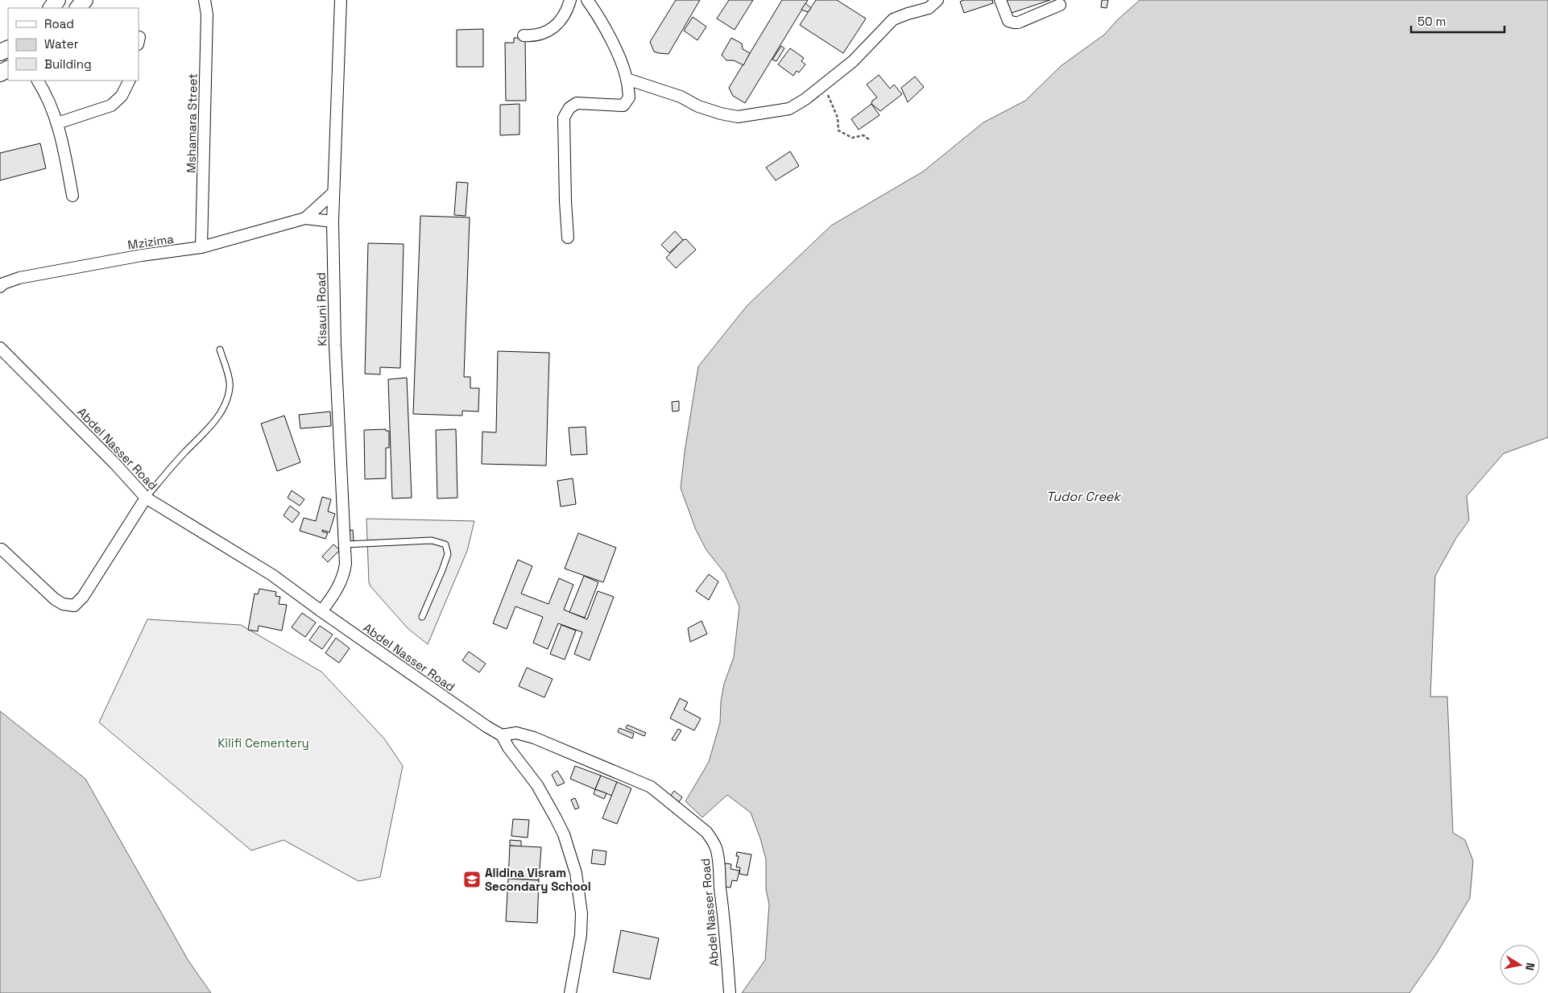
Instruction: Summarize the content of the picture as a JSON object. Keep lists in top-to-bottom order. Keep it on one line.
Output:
{"streets":{"street":["Mshamara Street","Mzizima","Kisauni Road","Abdel Nasser Road"]},"crossings":[["Mshamara Street","Mzizima"],["Kisauni Road","Abdel Nasser Road"]],"water":["Tudor Creek"],"parks":["Kilifi Cementery"],"places":{"school or university":["Alidina Visram Secondary School"]},"legend":["Road","Water","Building"],"scale_bar":"50 m","north":"right"}
